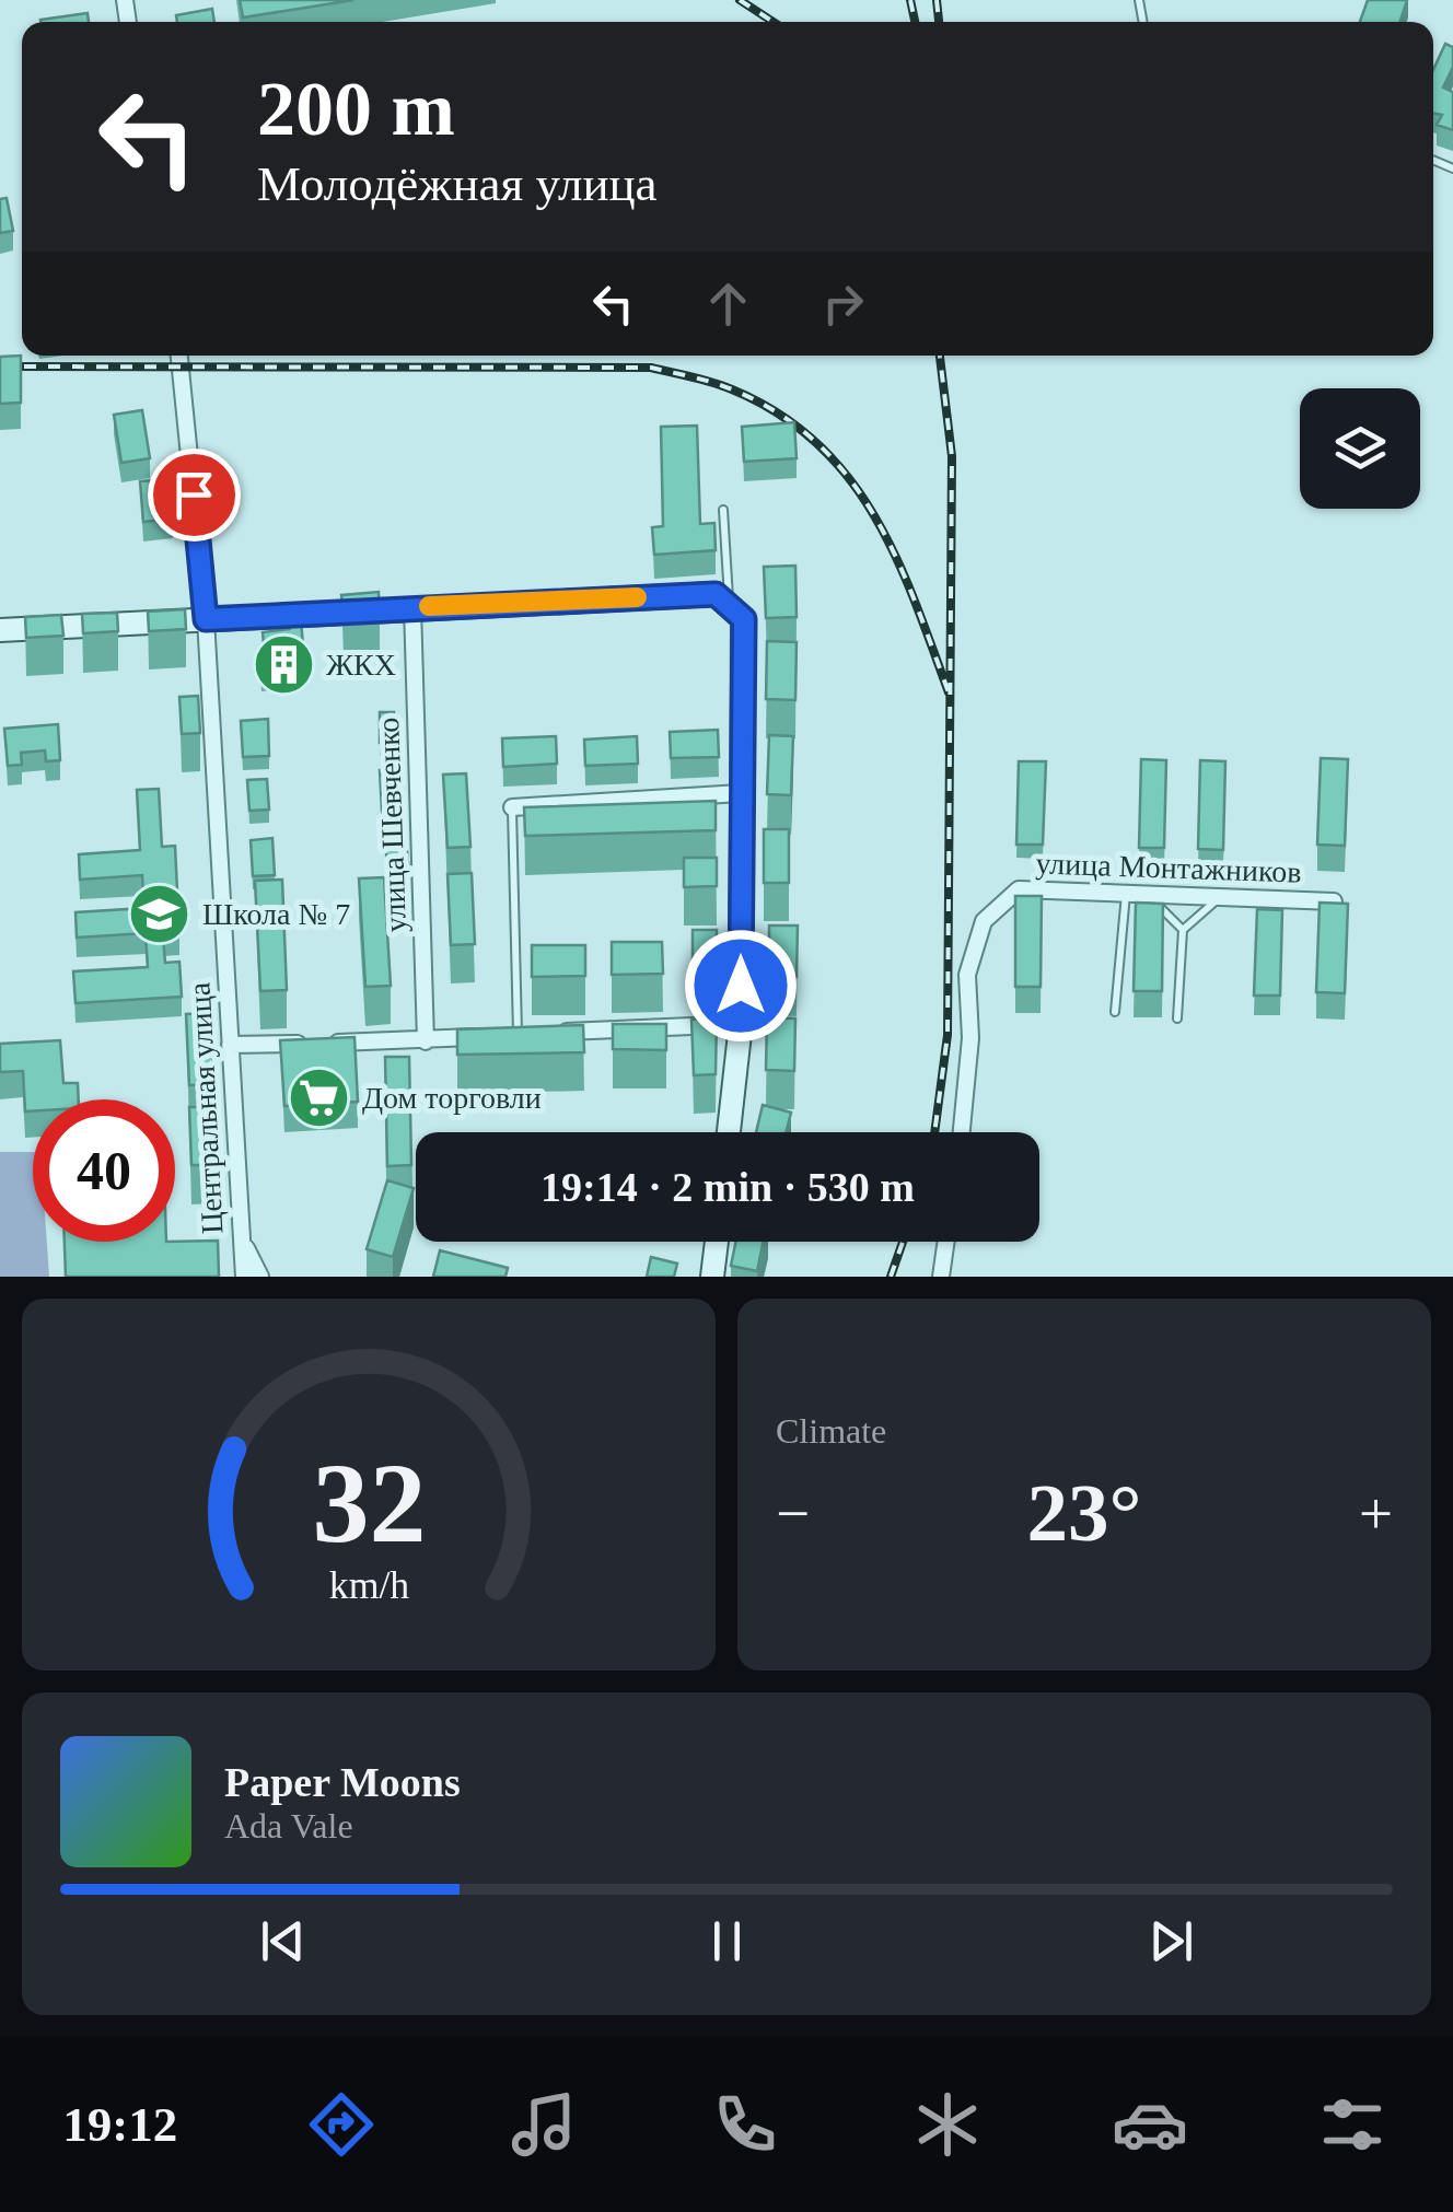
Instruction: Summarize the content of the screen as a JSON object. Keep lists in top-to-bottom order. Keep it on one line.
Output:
{"streets":{"street":["улица Шевченко","улица Монтажников","Центральная улица"]},"places":{"building":["ЖКХ"],"school or university":["Школа № 7"],"supermarket":["Дом торговли"]},"page":{"turn":["200 m","Молодёжная улица"],"limit":"40","trip":"19:14 · 2 min · 530 m","tile":"Climate","heat":["−","23°","+"],"song":["Paper Moons","Ada Vale"],"tabs":"19:12","gauge":["32","km/h"]}}
